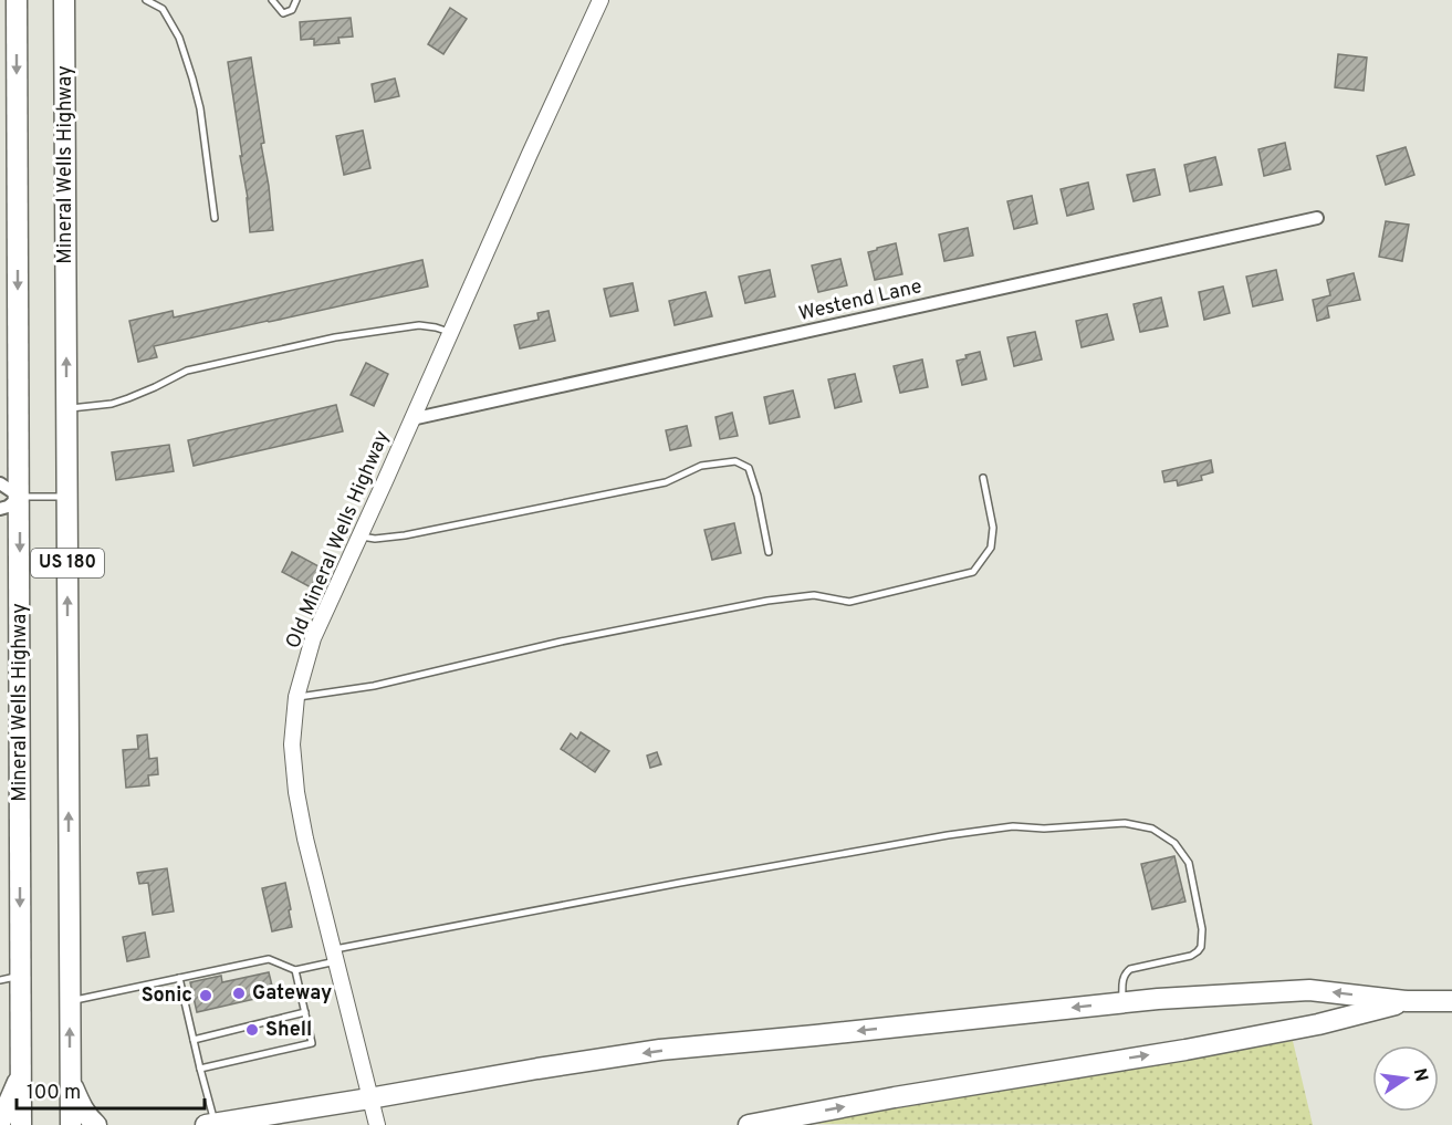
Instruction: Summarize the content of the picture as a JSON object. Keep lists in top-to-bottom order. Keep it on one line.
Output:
{"streets":{"main road":["Mineral Wells Highway","US 180"],"street":["Westend Lane","Old Mineral Wells Highway"]},"crossings":[["Westend Lane","Old Mineral Wells Highway"]],"places":["Gateway","Sonic","Shell"],"scale_bar":"100 m","north":"right"}
